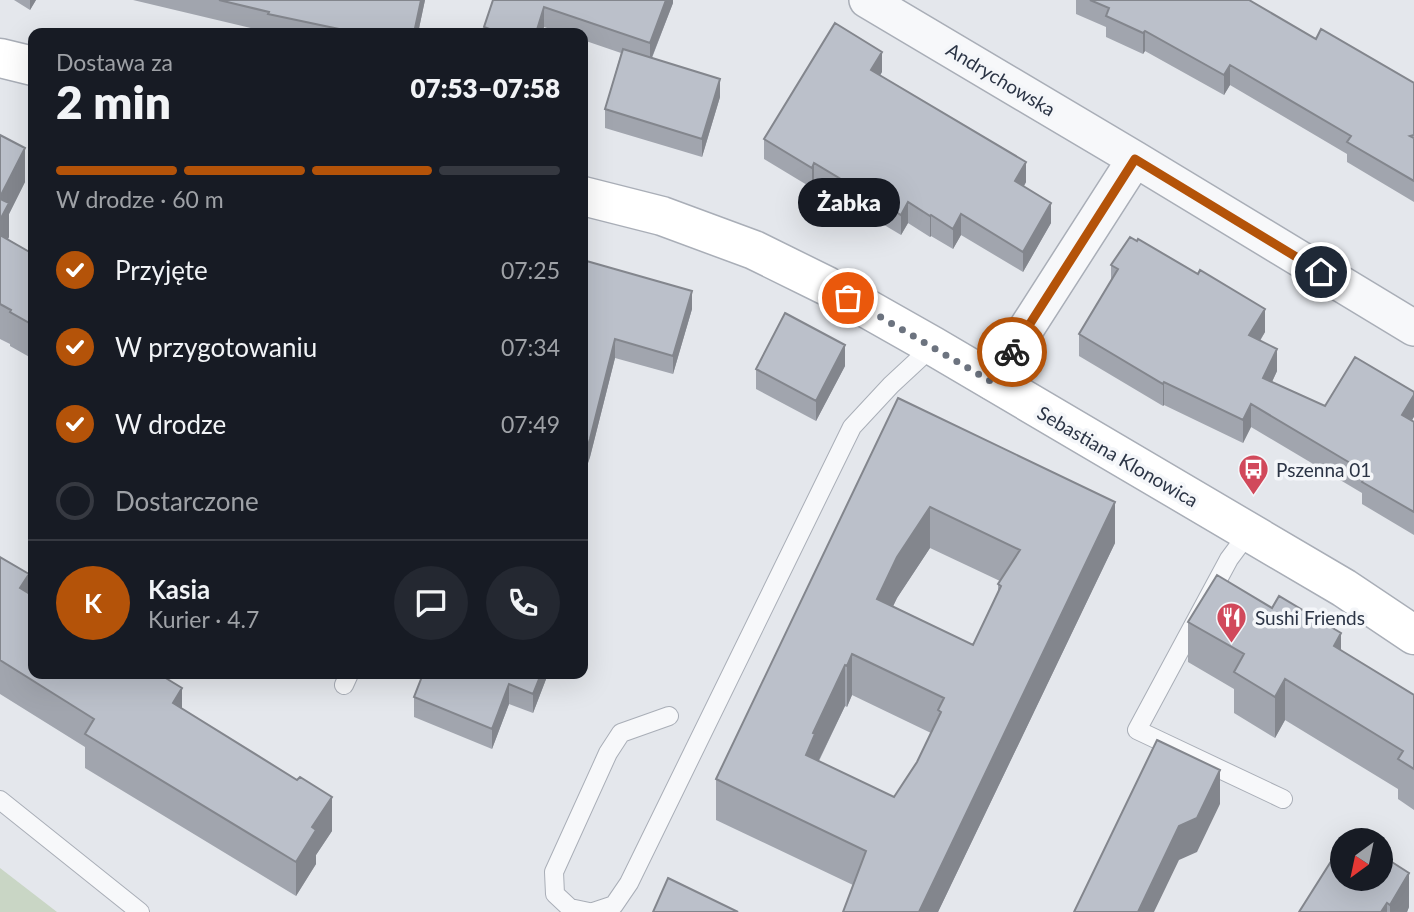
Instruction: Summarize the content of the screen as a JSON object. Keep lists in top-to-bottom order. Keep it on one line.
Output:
{"streets":{"street":["Andrychowska","Sebastiana Klonowica"]},"places":{"other":["Żabka"],"bus stop":["Pszenna 01"],"restaurant":["Sushi Friends"]},"north":"bottom left","page":{"heading":["2 min","Dostawa za","07:53–07:58"],"panel":["Kasia","Kurier · 4.7"],"bar":"W drodze · 60 m","bubble":"Żabka","list":[["Przyjęte","07:25"],["W przygotowaniu","07:34"],["W drodze","07:49"],"Dostarczone"],"round":"K"}}
